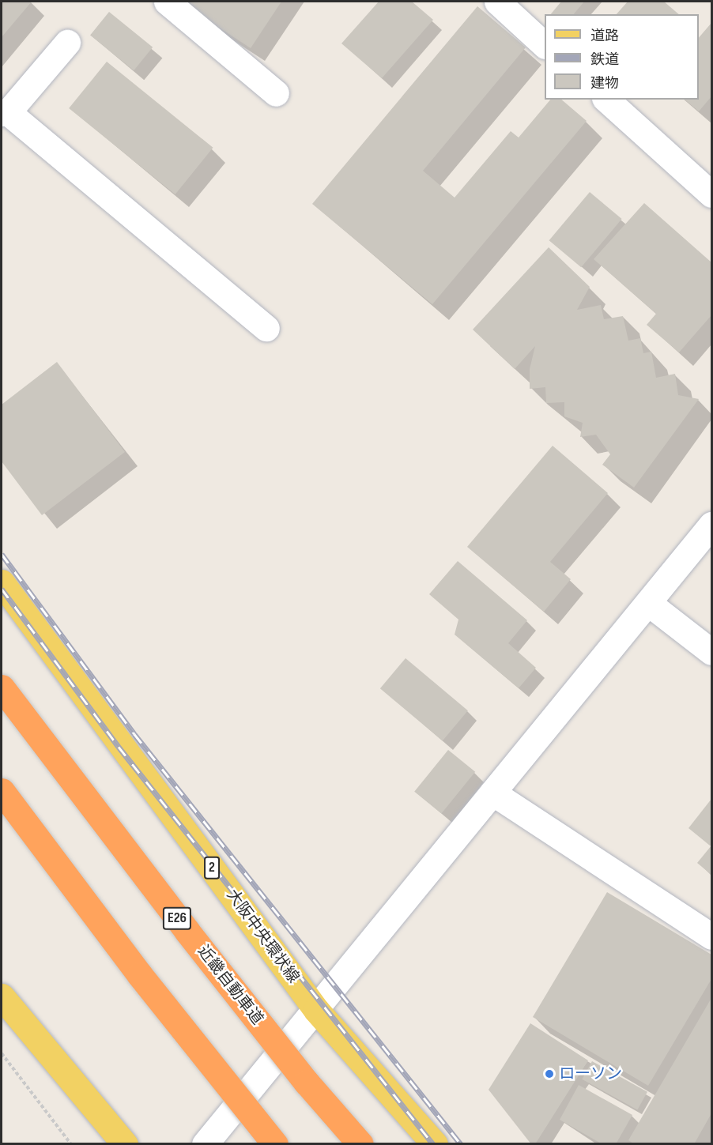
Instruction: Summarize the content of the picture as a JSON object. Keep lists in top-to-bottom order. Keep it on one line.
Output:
{"streets":{"highway":["E26","近畿自動車道"],"main road":["2","大阪中央環状線"]},"places":["ローソン"],"legend":["道路","鉄道","建物"]}
